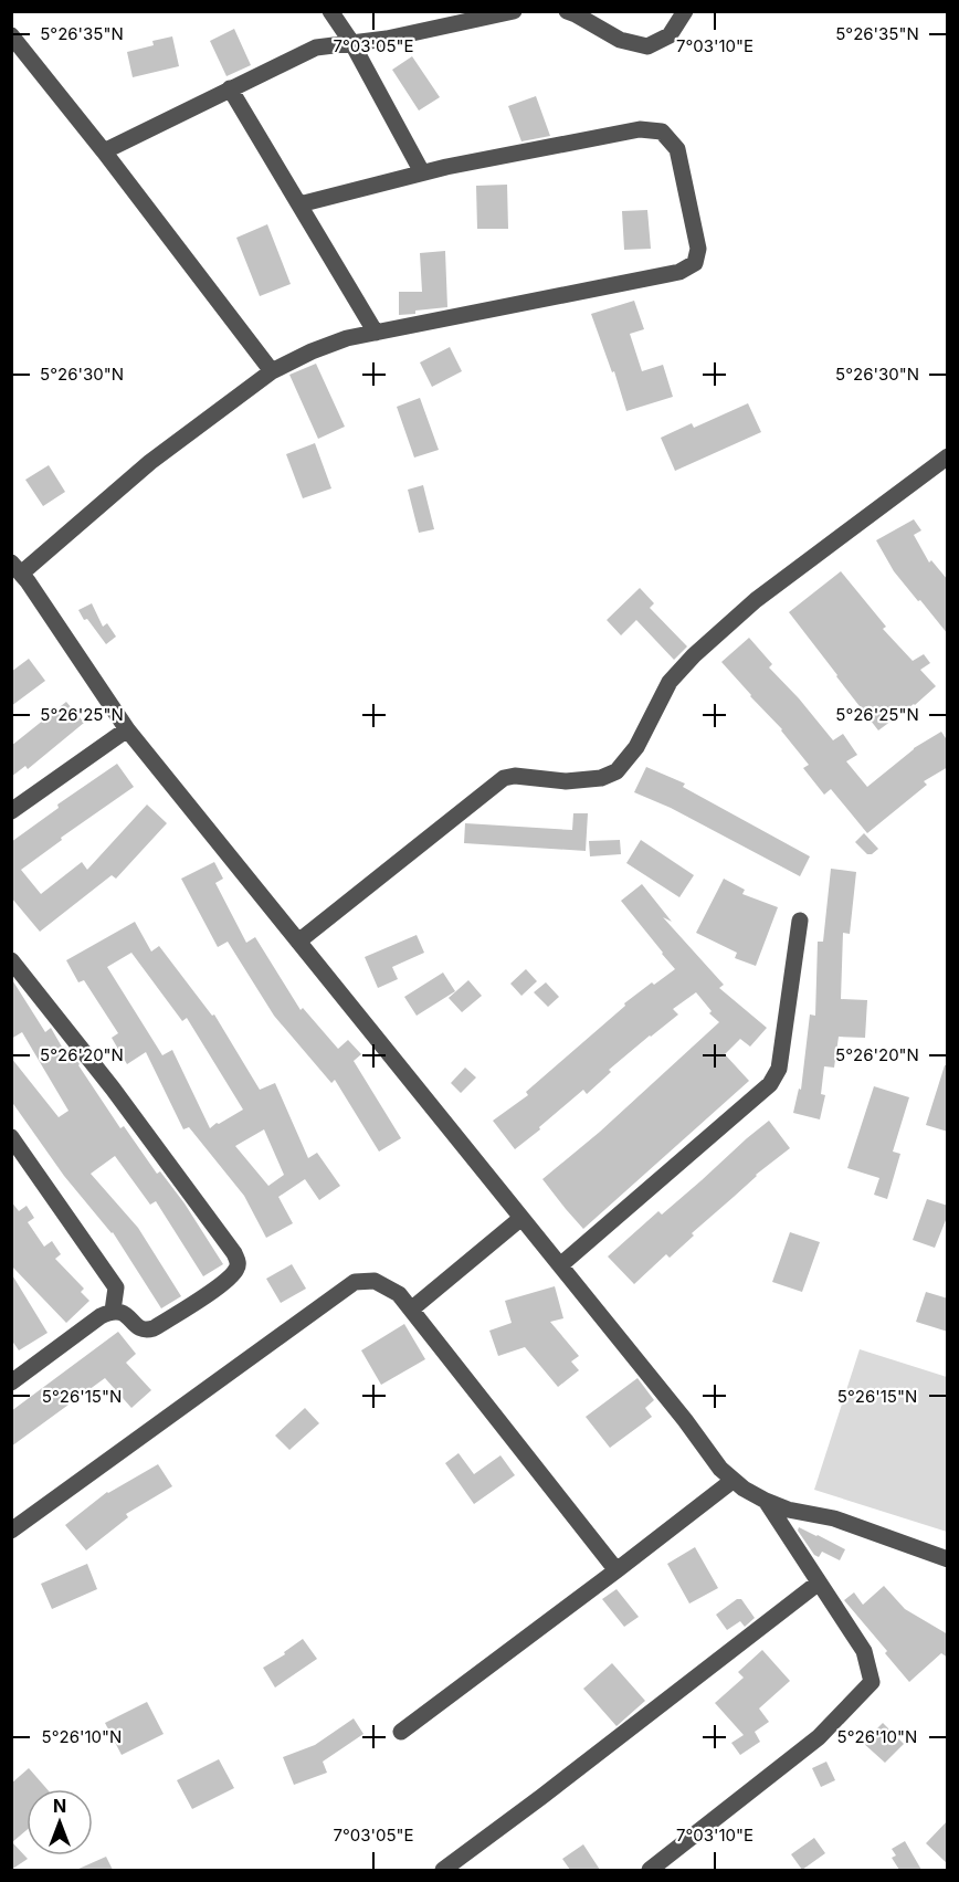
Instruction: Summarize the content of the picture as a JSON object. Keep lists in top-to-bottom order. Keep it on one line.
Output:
{"north":"top","coordinates":["5°26'35\"N","7°03'05\"E","7°03'10\"E","5°26'30\"N","5°26'25\"N","5°26'20\"N","5°26'15\"N","5°26'10\"N"]}
